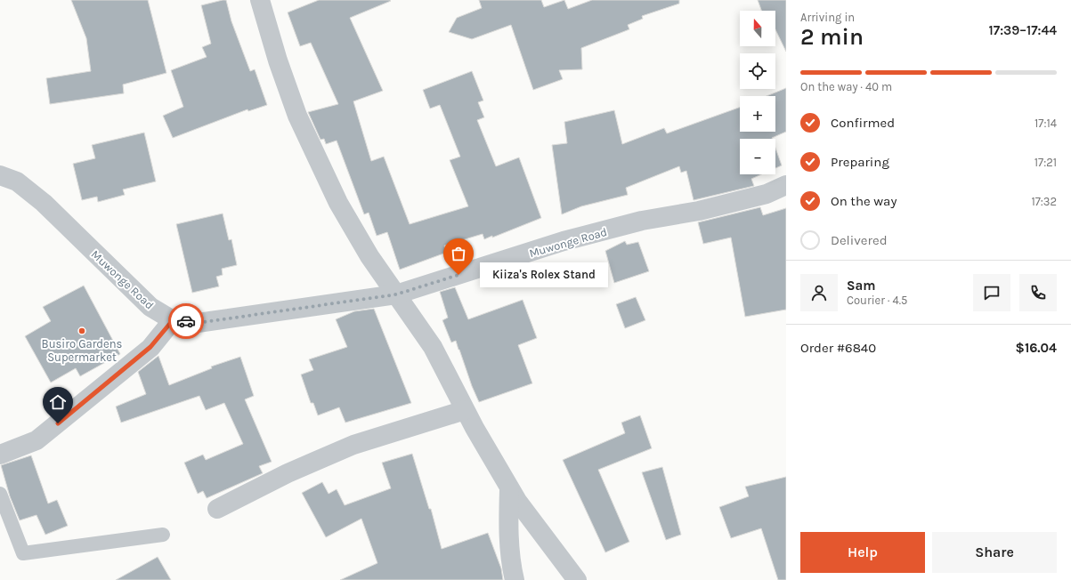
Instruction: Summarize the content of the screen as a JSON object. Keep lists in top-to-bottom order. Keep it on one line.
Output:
{"streets":{"street":["Muwonge Road"]},"places":["Kiiza's Rolex Stand","Busiro Gardens Supermarket"],"north":"top","page":{"heading":["2 min","Arriving in","17:39–17:44"],"panel":["Sam","Courier · 4.5","Order #6840","$16.04"],"map_buttons":["+","−"],"bar":"On the way · 40 m","list":[["Confirmed","17:14"],["Preparing","17:21"],["On the way","17:32"],"Delivered"],"bubble":"Kiiza's Rolex Stand","buttons":["Help","Share"]}}
